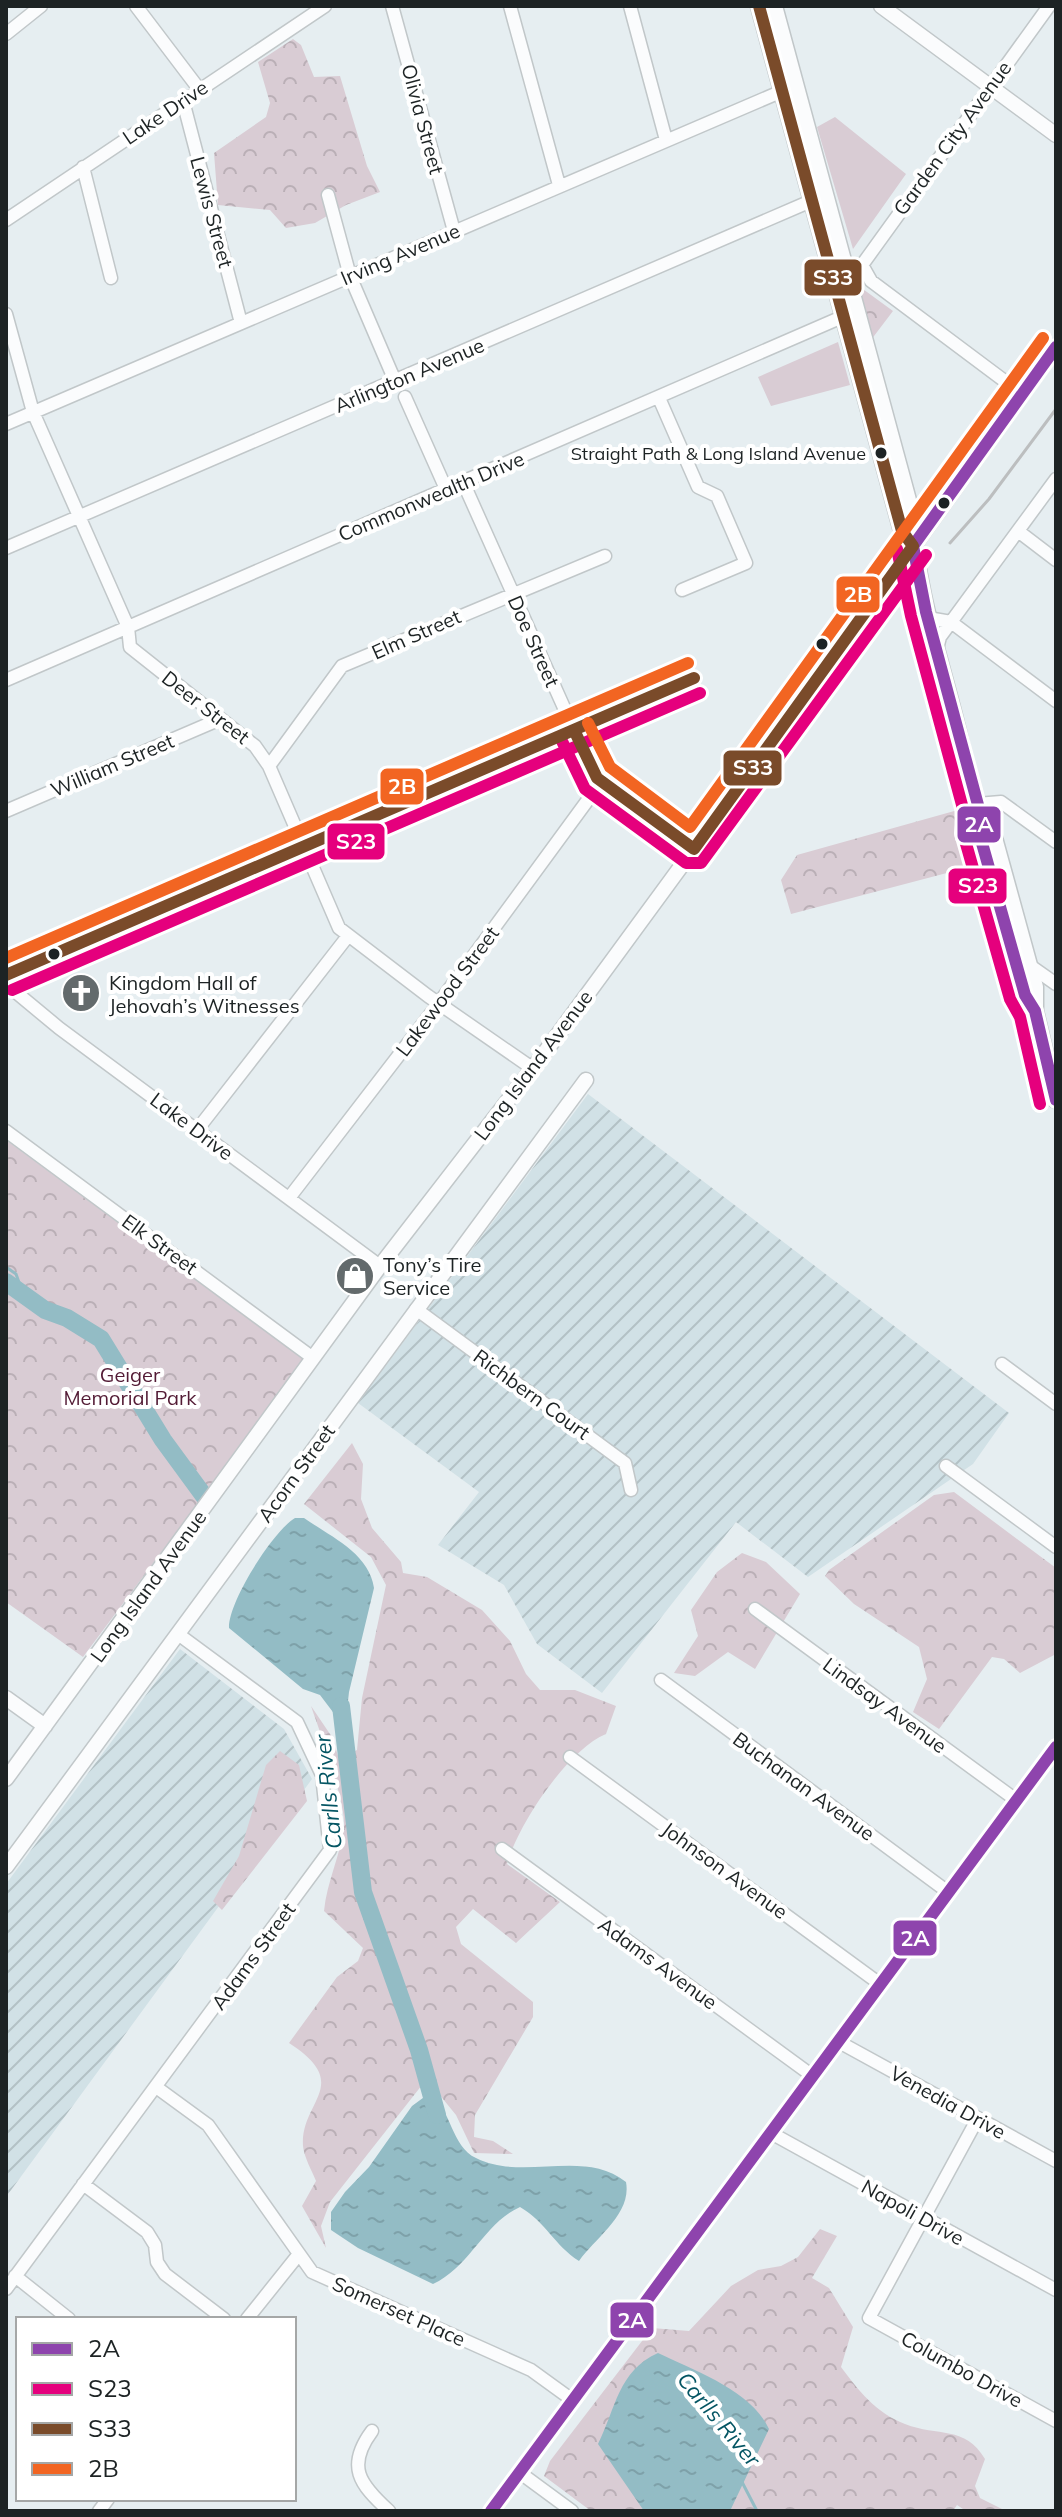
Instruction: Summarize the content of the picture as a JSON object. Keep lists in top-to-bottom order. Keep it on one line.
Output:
{"streets":{"street":["Lake Drive","Olivia Street","Garden City Avenue","Lewis Street","Irving Avenue","Arlington Avenue","Commonwealth Drive","Elm Street","Doe Street","Deer Street","William Street","Lakewood Street","Long Island Avenue","Elk Street","Richbern Court","Acorn Street","Lindsay Avenue","Buchanan Avenue","Johnson Avenue","Adams Street","Adams Avenue","Venedia Drive","Napoli Drive","Somerset Place","Columbo Drive"]},"crossings":[["Lake Drive","Lewis Street"],["Lake Drive","Lakewood Street"],["Lake Drive","Long Island Avenue"],["Olivia Street","Irving Avenue"],["Garden City Avenue","Long Island Avenue"],["Lewis Street","Irving Avenue"],["Irving Avenue","Deer Street"],["Arlington Avenue","Deer Street"],["Commonwealth Drive","Doe Street"],["Commonwealth Drive","Deer Street"],["Elm Street","Doe Street"],["Elm Street","Deer Street"],["Doe Street","Lakewood Street"],["Doe Street","Long Island Avenue"],["Deer Street","William Street"],["Deer Street","Lakewood Street"],["Deer Street","Long Island Avenue"],["Long Island Avenue","Elk Street"],["Richbern Court","Acorn Street"],["Acorn Street","Adams Street"],["Adams Street","Somerset Place"],["Napoli Drive","Columbo Drive"]],"water":["Carlls River"],"parks":["Geiger Memorial Park"],"places":{"other":["Straight Path & Long Island Avenue"],"church":["Kingdom Hall of Jehovah’s Witnesses"],"shop":["Tony’s Tire Service"]},"lines":["transit line S33","transit line 2B","transit line 2A","transit line S23"],"legend":["2A","S23","S33","2B"]}
